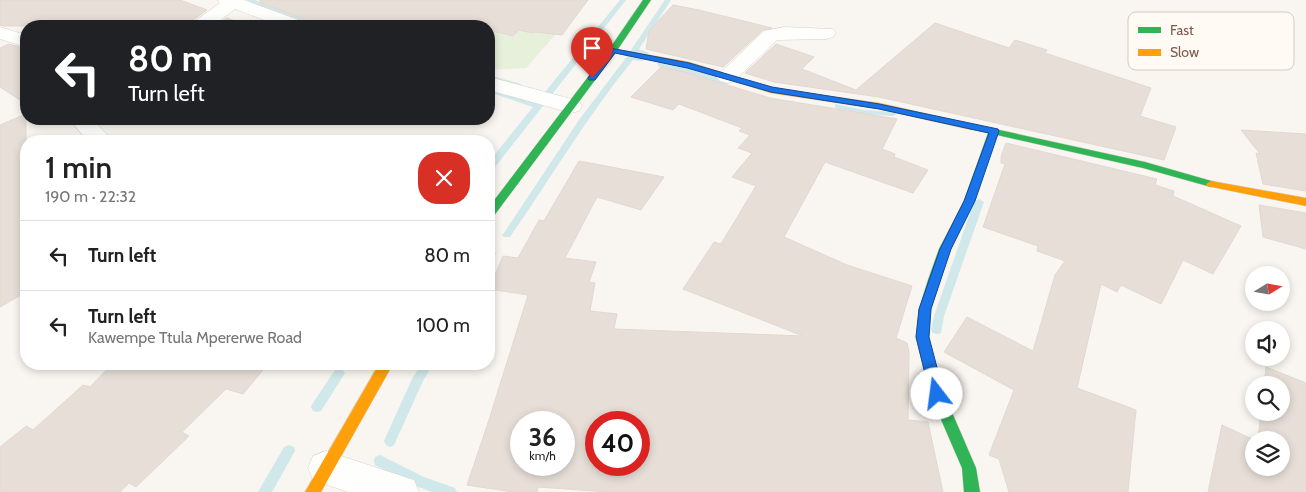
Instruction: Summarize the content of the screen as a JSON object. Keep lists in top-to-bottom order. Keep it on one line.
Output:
{"legend":["Fast","Slow"],"north":"right","page":{"turn":["80 m","Turn left"],"heading":["1 min","190 m · 22:32"],"list":[{"name":"Turn left","value":"80 m"},{"name":"Turn left","note":"Kawempe Ttula Mpererwe Road","value":"100 m"}],"speed":"36 km/h","limit":"40"}}
